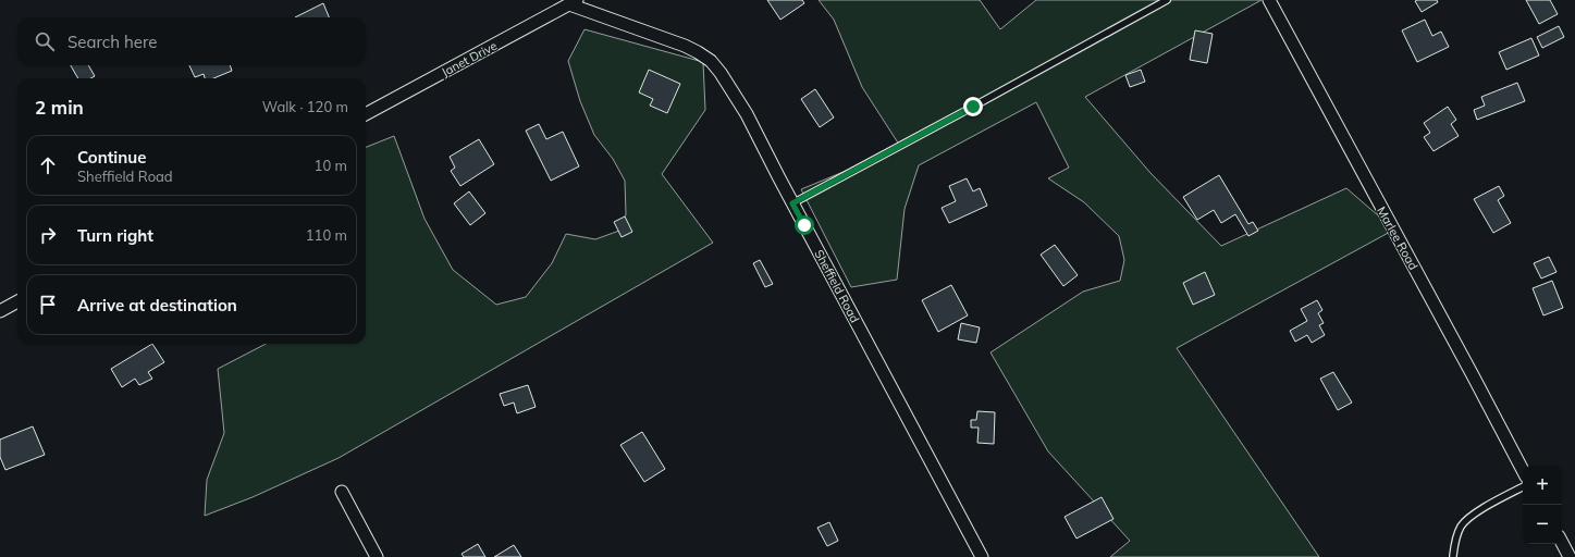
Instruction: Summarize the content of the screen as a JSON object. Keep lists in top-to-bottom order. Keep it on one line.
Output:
{"streets":{"street":["Janet Drive","Marlee Road","Sheffield Road"]},"crossings":[["Janet Drive","Sheffield Road"]],"page":{"search":"Search here","heading":["2 min","Walk · 120 m"],"list":[["Continue","Sheffield Road","10 m"],["Turn right","110 m"],"Arrive at destination"],"map_buttons":["+","−"]}}
